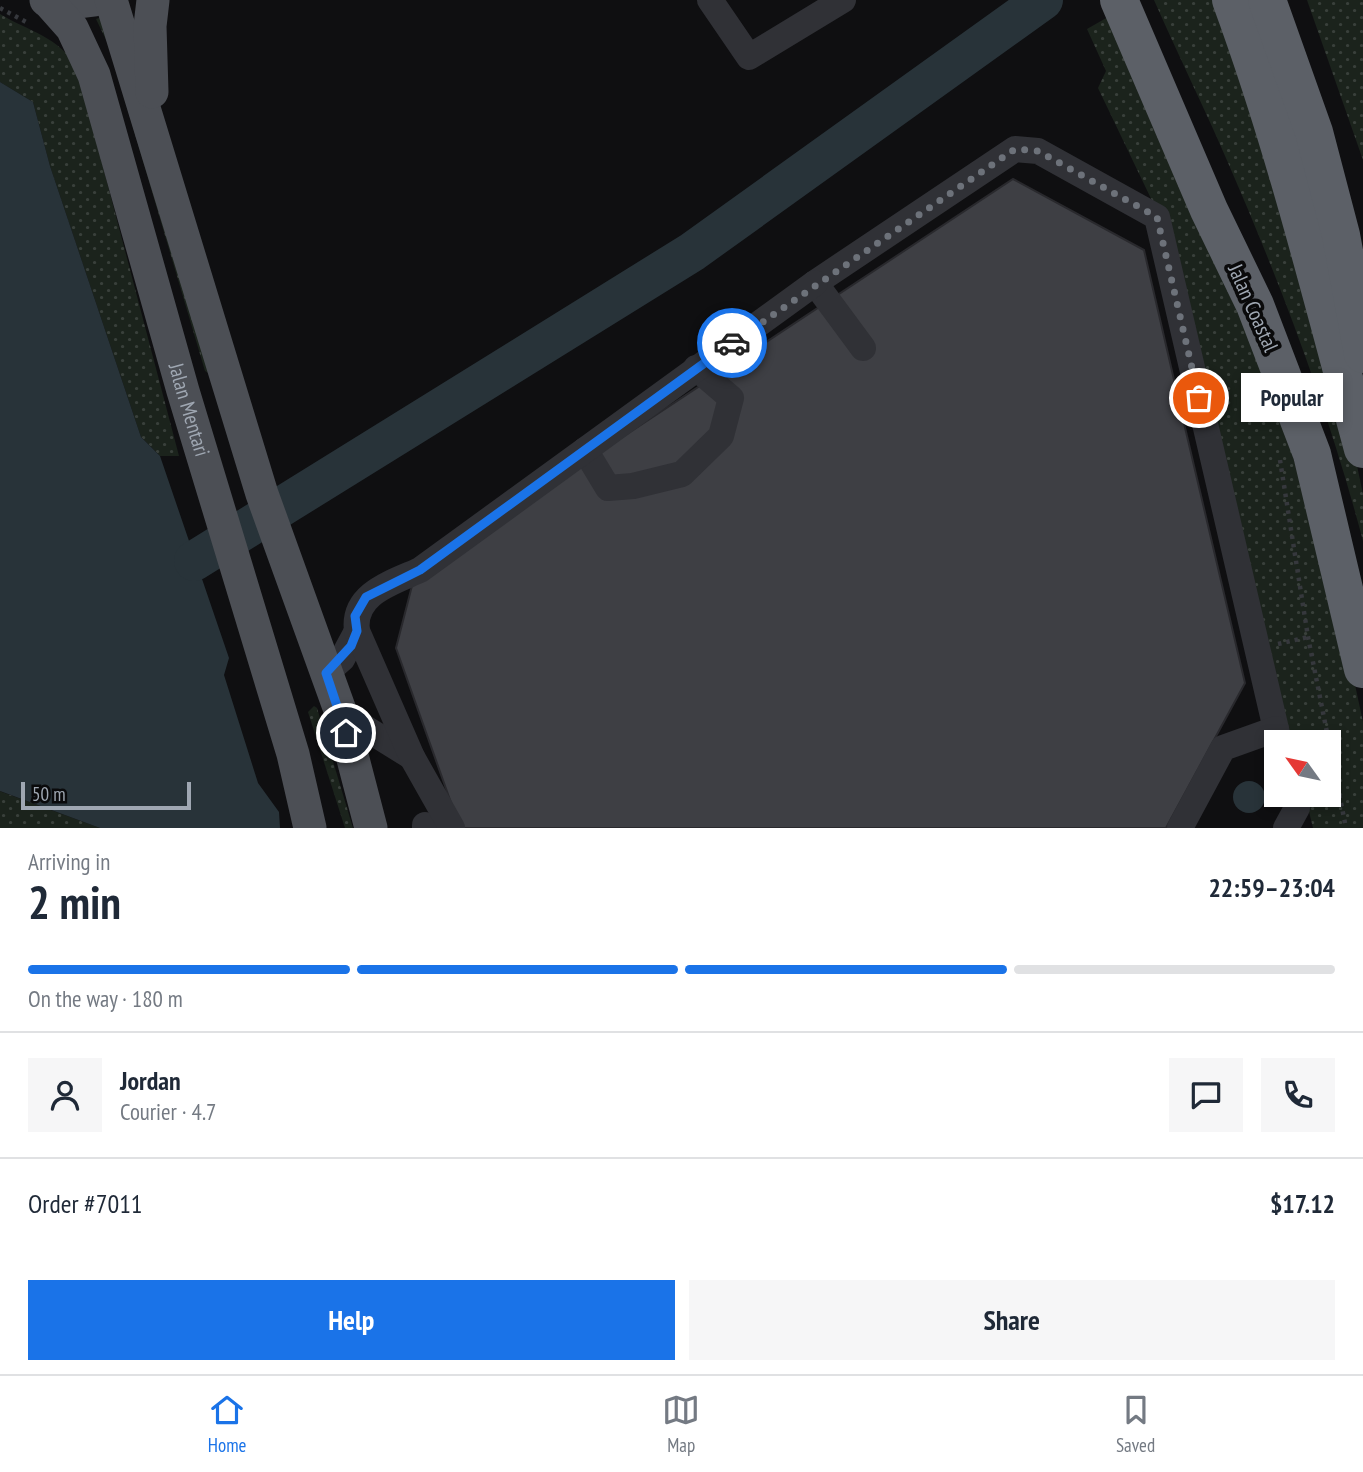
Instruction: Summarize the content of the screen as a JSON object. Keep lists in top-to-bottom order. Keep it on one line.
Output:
{"streets":{"highway":["Jalan Coastal"],"main road":["Jalan Mentari"]},"places":["Popular"],"scale_bar":"50 m","north":"top left","page":{"bubble":"Popular","scale":"50 m","heading":["2 min","Arriving in","22:59–23:04"],"panel":["Jordan","Courier · 4.7","Order #7011","$17.12"],"bar":"On the way · 180 m","buttons":["Help","Share"],"tabs":["Home","Map","Saved"]}}
